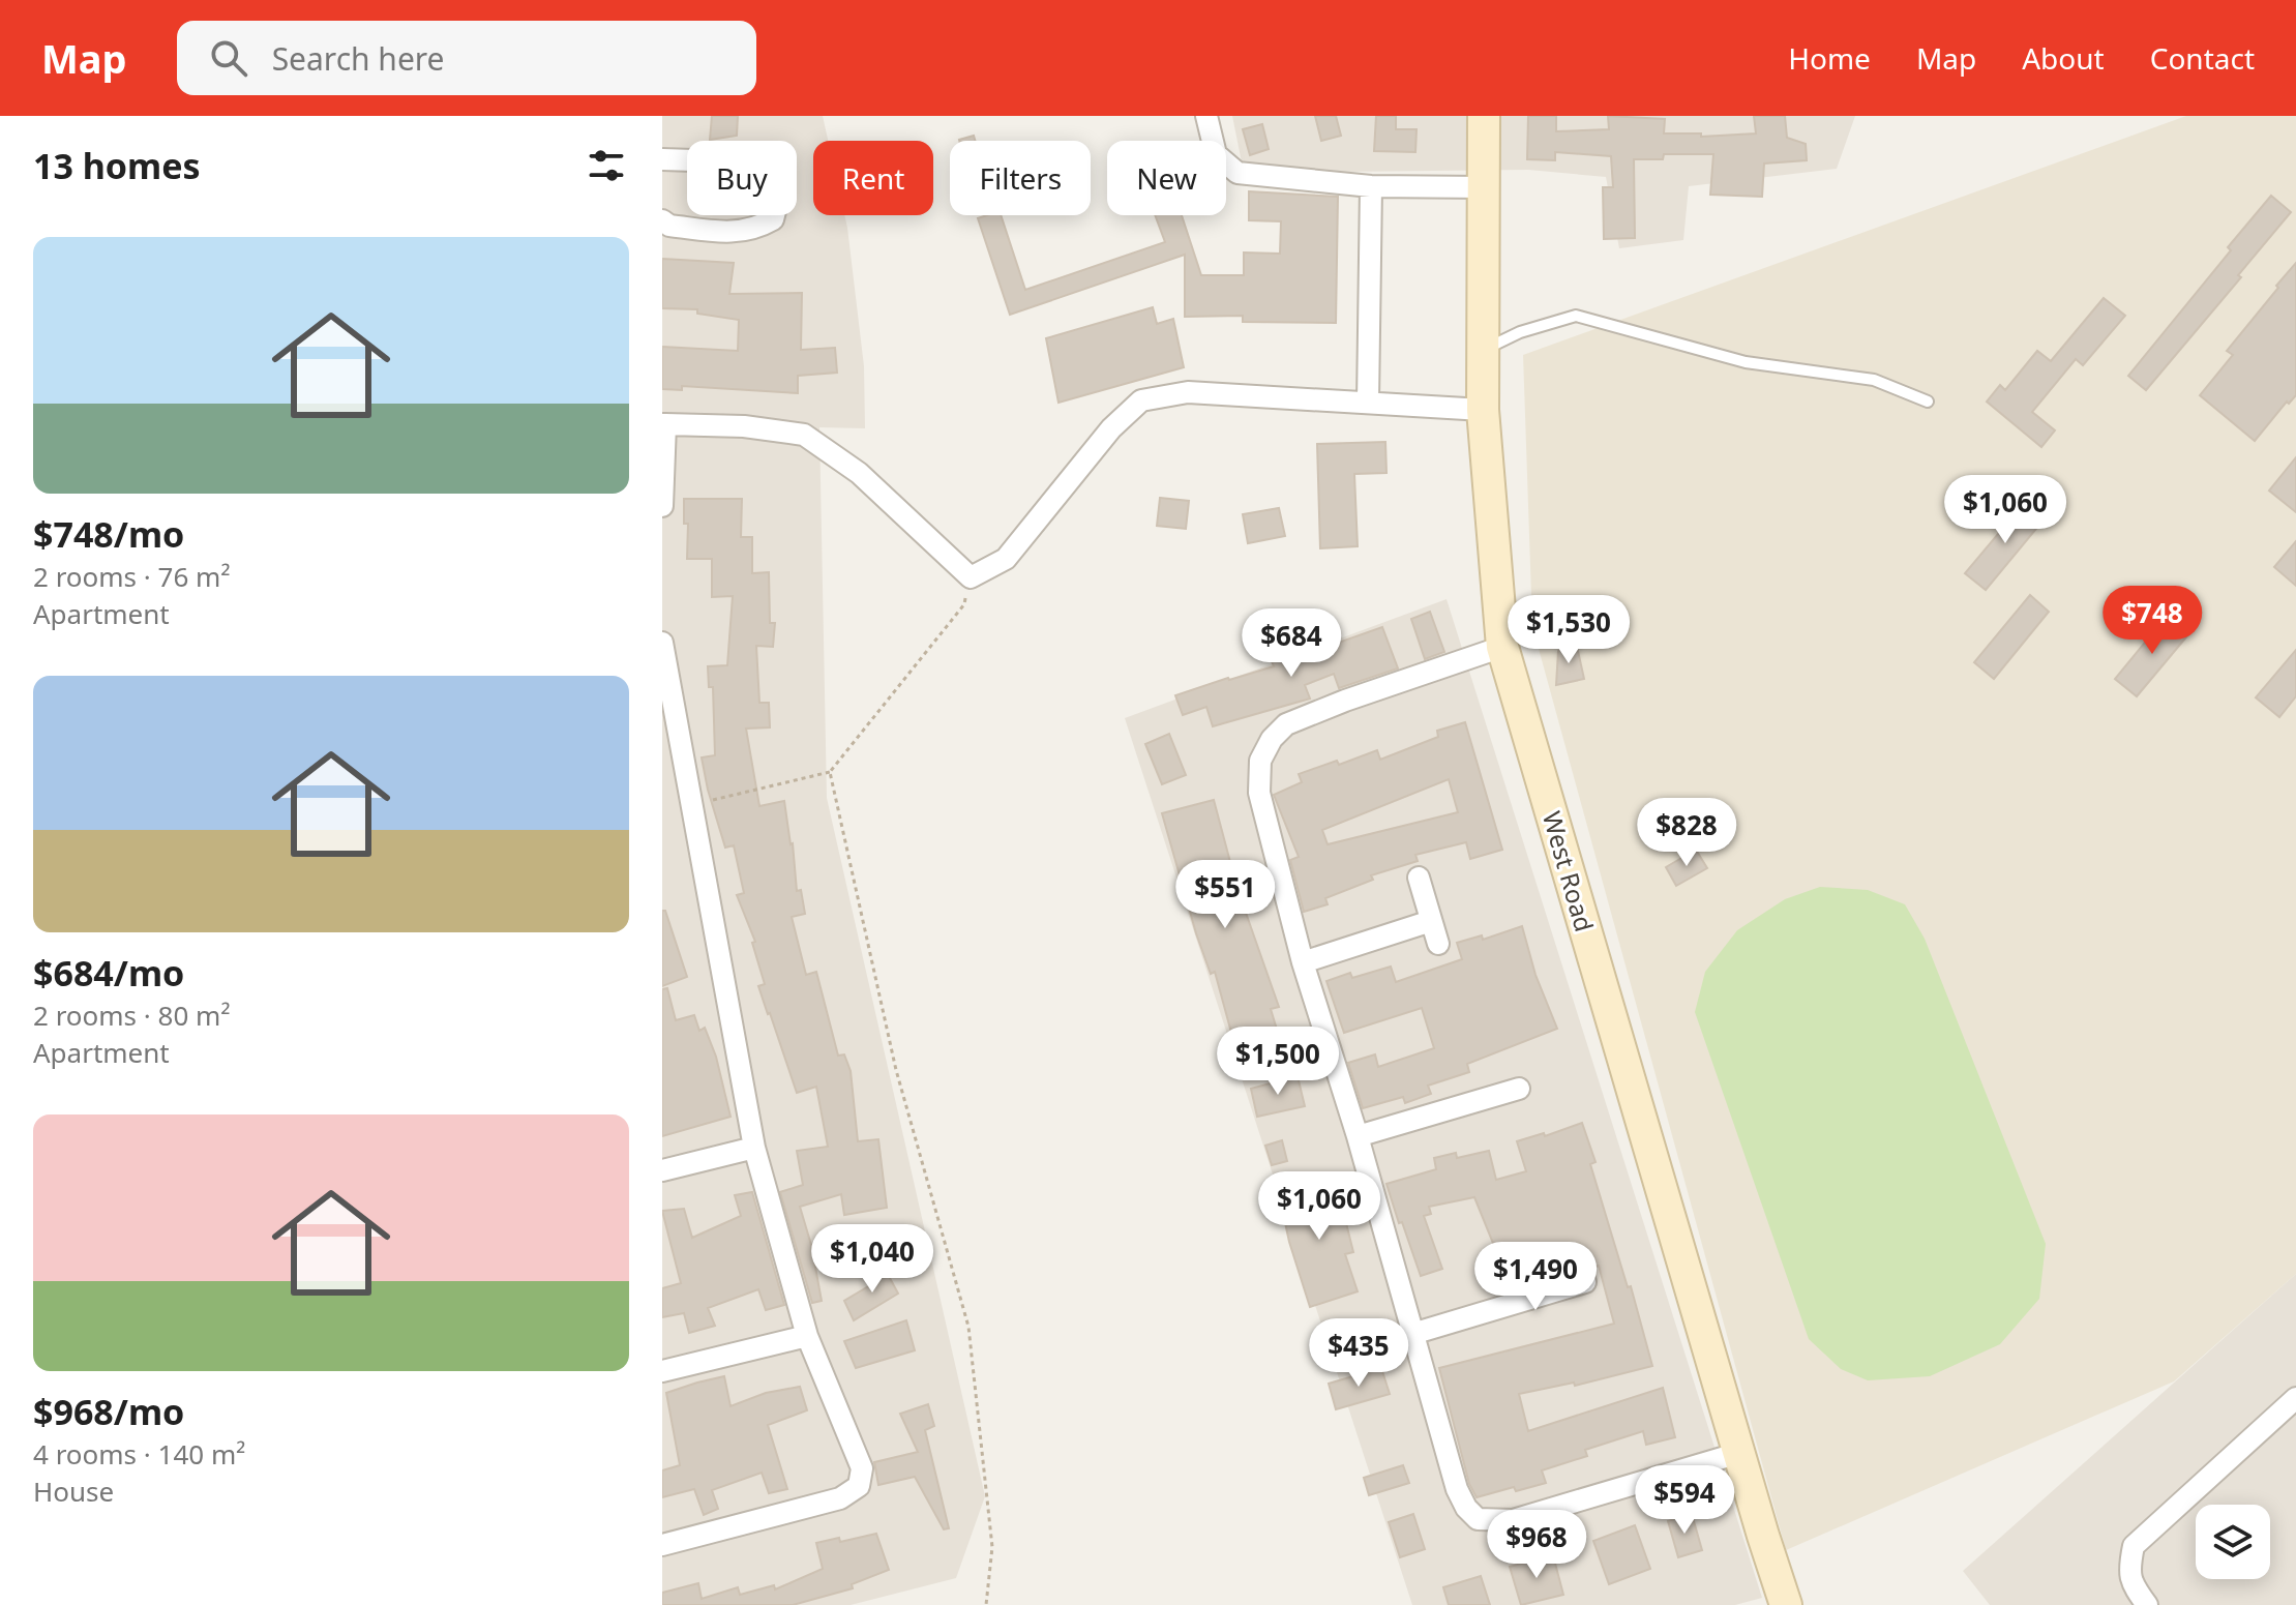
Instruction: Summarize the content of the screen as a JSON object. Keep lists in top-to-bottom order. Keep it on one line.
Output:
{"streets":{"street":["West Road"]},"page":{"header":"Map","search":"Search here","nav":["Home","Map","About","Contact"],"heading":"13 homes","chip":["Buy","Rent","Filters","New"],"list":[{"name":"$748/mo","note":"2 rooms · 76 m² · Apartment"},{"name":"$684/mo","note":"2 rooms · 80 m² · Apartment"},{"name":"$968/mo","note":"4 rooms · 140 m² · House"}],"price":["$1,060","$748","$1,530","$684","$828","$551","$1,500","$1,060","$1,040","$1,490","$435","$594","$968"]}}
